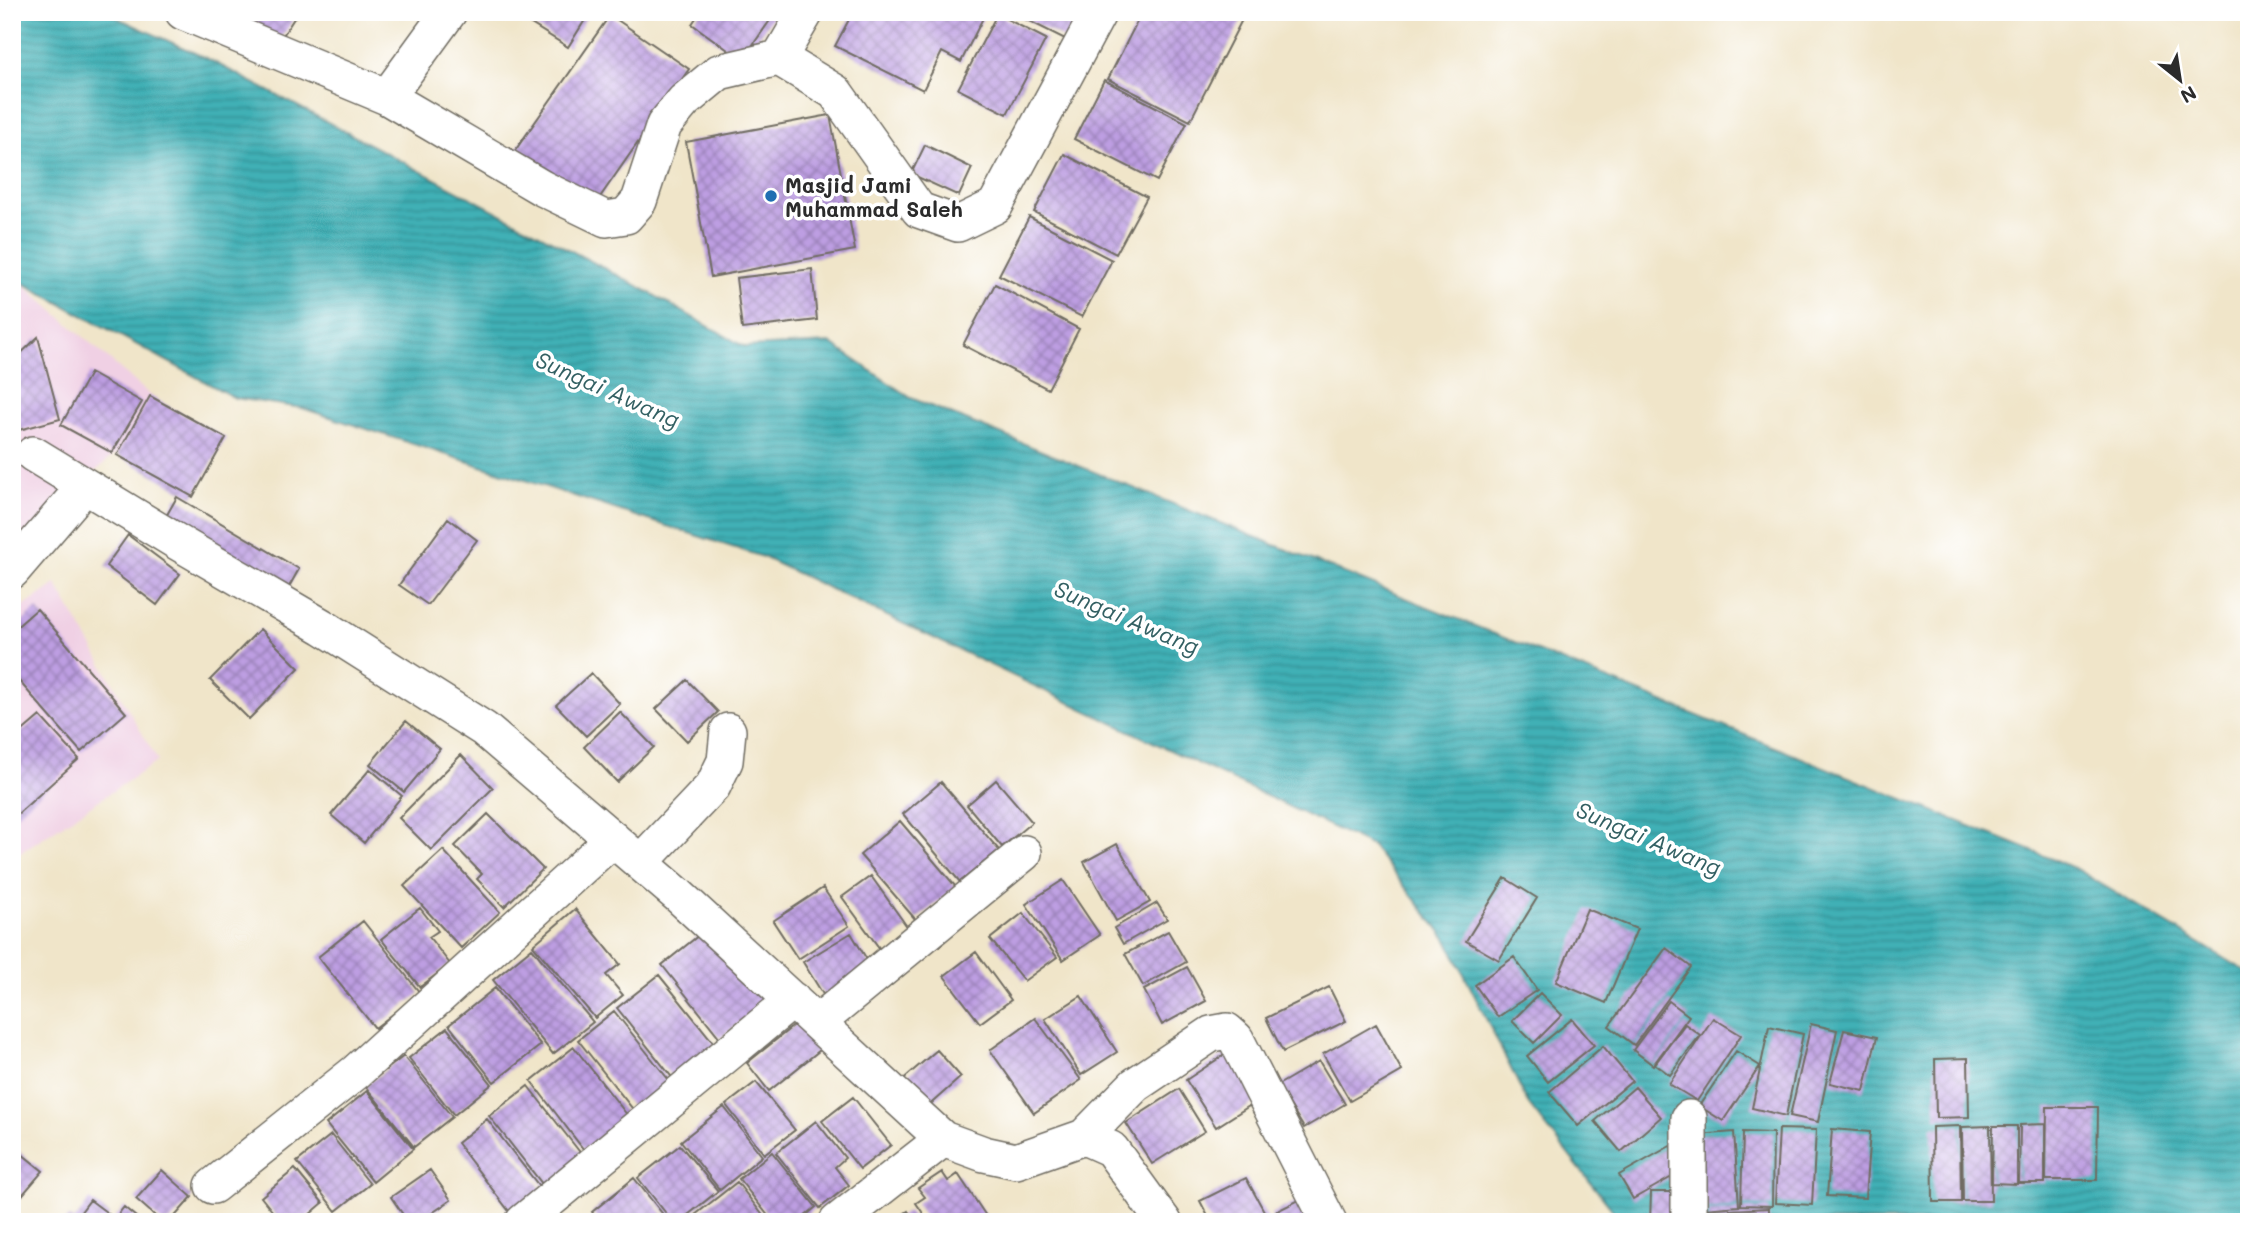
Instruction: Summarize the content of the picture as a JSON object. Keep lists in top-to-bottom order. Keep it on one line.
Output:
{"water":["Sungai Awang"],"places":["Masjid Jami Muhammad Saleh"],"north":"bottom right"}
